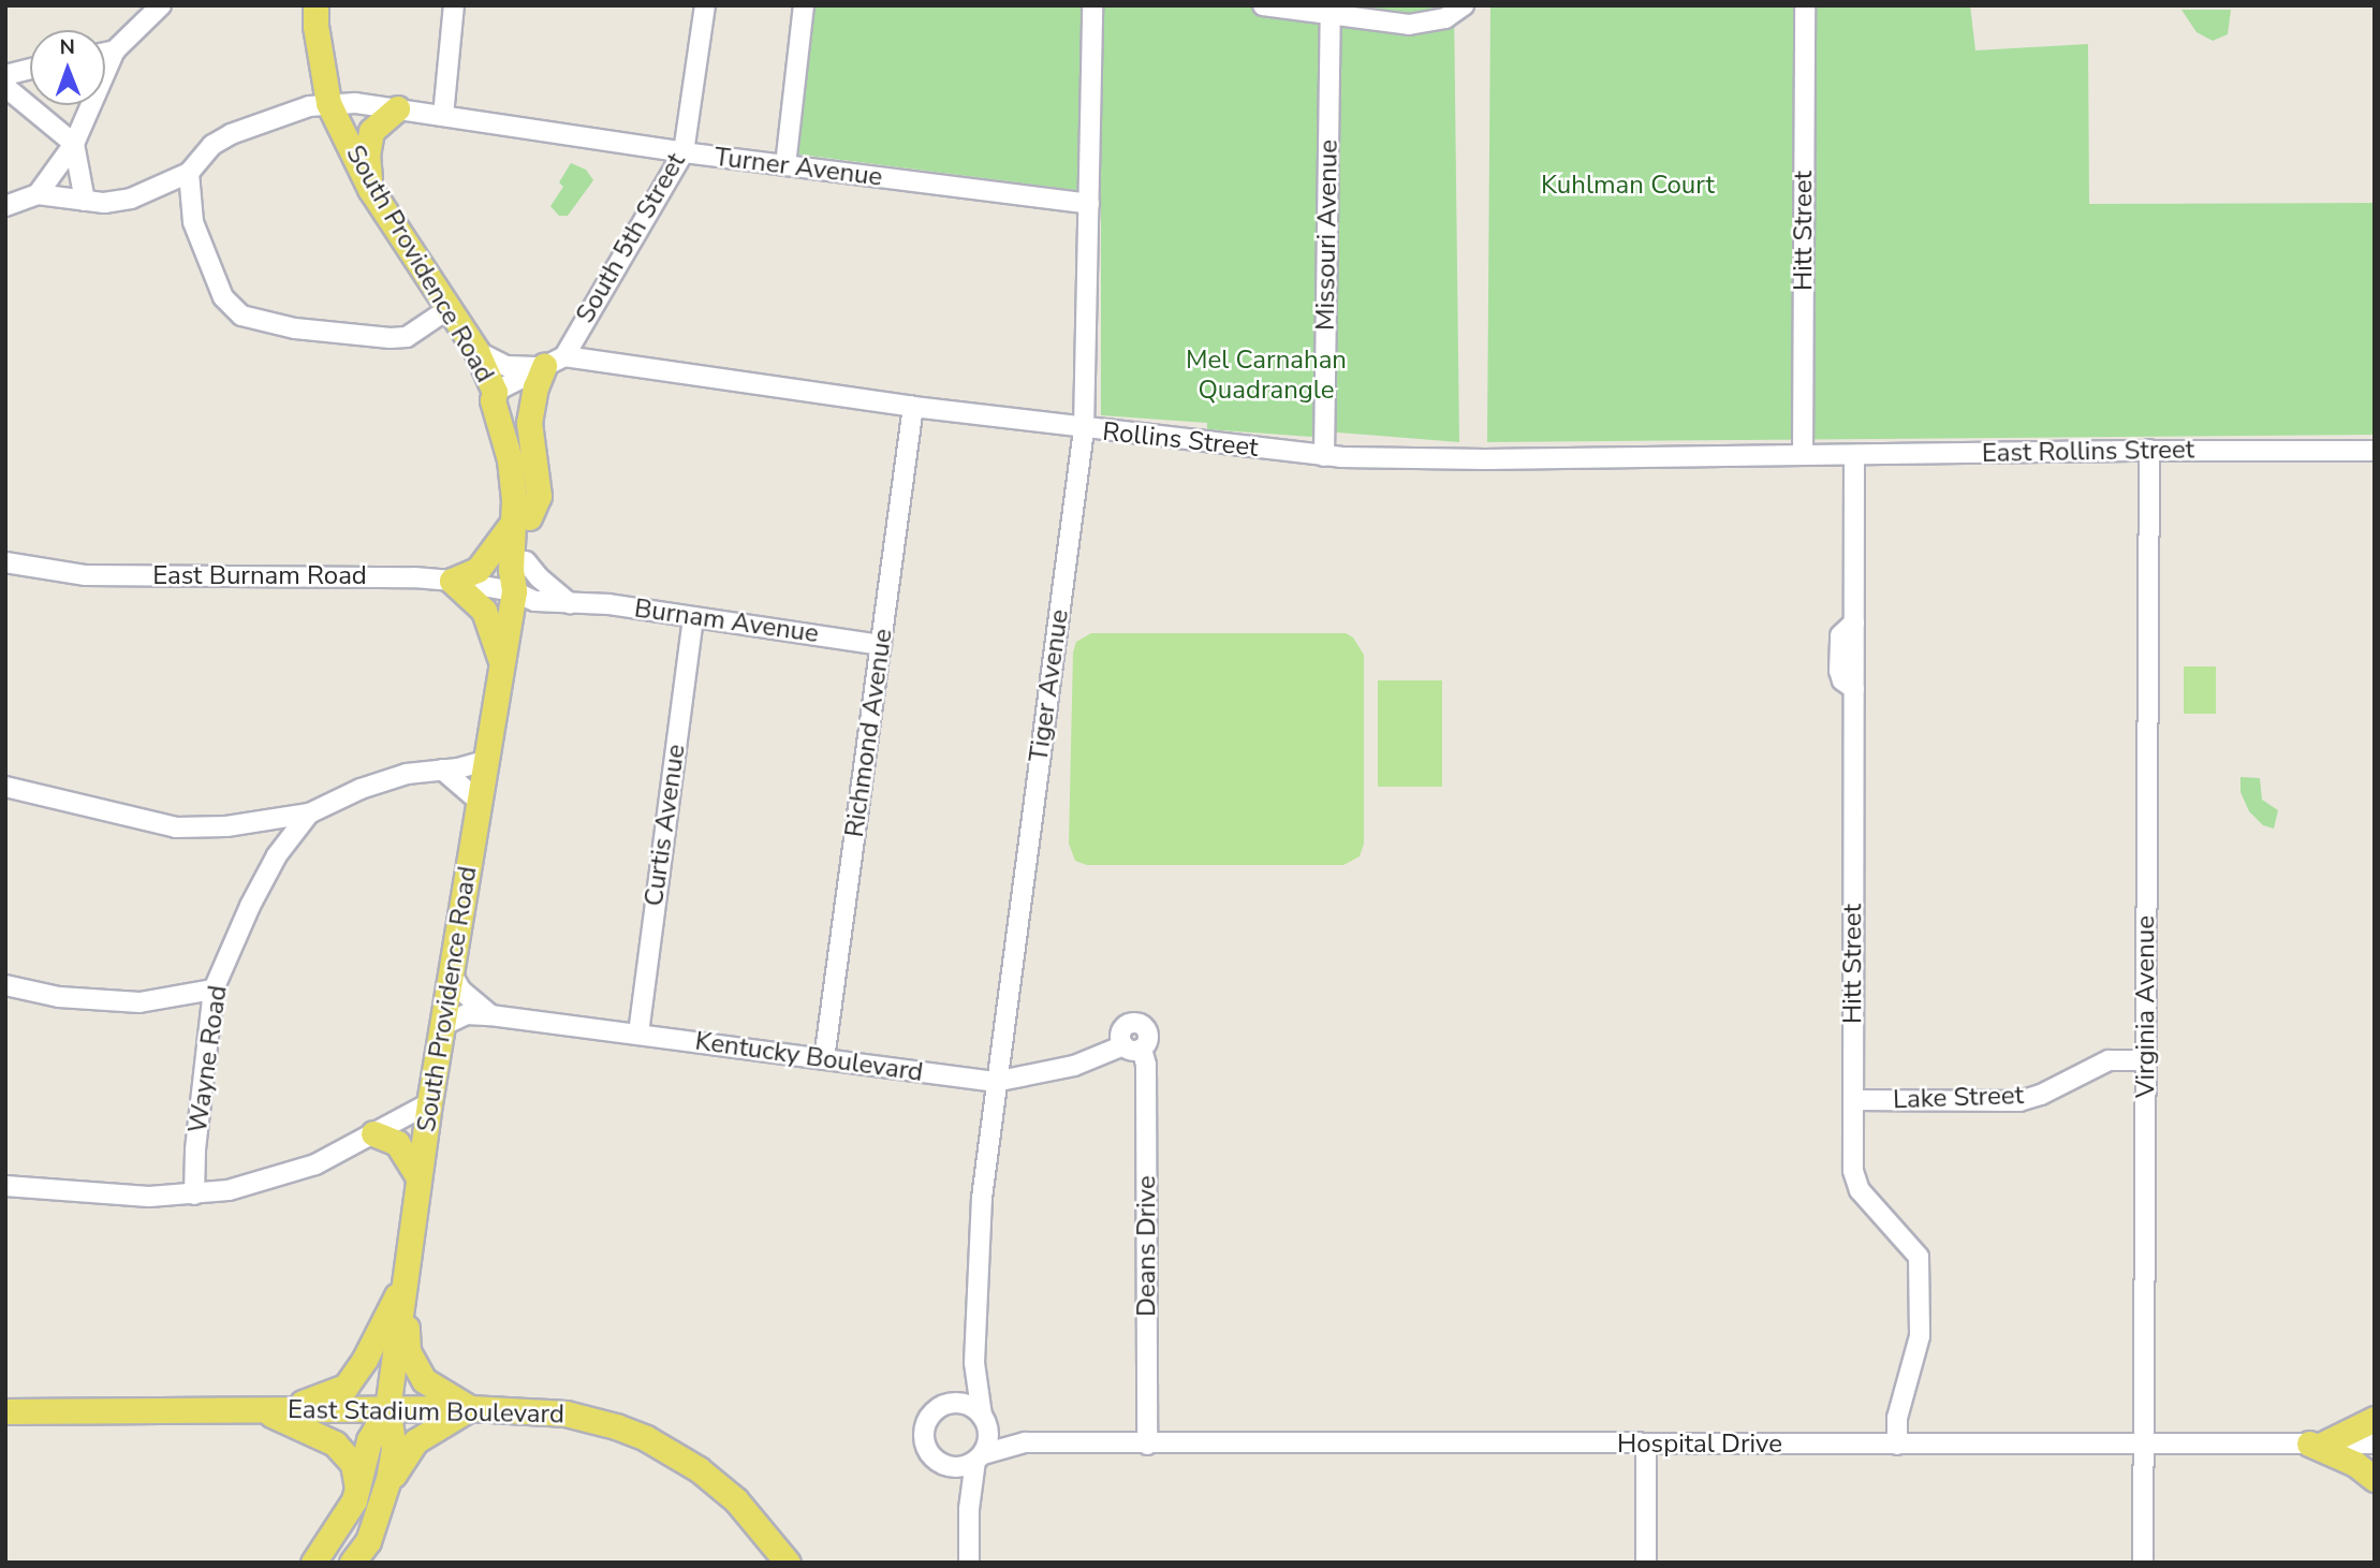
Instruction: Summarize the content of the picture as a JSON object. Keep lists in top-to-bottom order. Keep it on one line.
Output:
{"streets":{"main road":["South Providence Road","East Stadium Boulevard"],"street":["Turner Avenue","Hitt Street","Missouri Avenue","South 5th Street","Rollins Street","East Rollins Street","East Burnam Road","Burnam Avenue","Tiger Avenue","Richmond Avenue","Curtis Avenue","Virginia Avenue","Kentucky Boulevard","Wayne Road","Lake Street","Deans Drive","Hospital Drive"]},"crossings":[["Turner Avenue","South 5th Street"],["Turner Avenue","South Providence Road"],["Turner Avenue","Tiger Avenue"],["Hitt Street","Rollins Street"],["Hitt Street","East Rollins Street"],["Hitt Street","Lake Street"],["Hitt Street","Hospital Drive"],["Missouri Avenue","Rollins Street"],["South 5th Street","Rollins Street"],["South Providence Road","East Burnam Road"],["South Providence Road","Burnam Avenue"],["South Providence Road","Kentucky Boulevard"],["South Providence Road","East Stadium Boulevard"],["Rollins Street","East Rollins Street"],["Rollins Street","Tiger Avenue"],["Rollins Street","Richmond Avenue"],["East Rollins Street","Virginia Avenue"],["East Burnam Road","Burnam Avenue"],["Burnam Avenue","Richmond Avenue"],["Burnam Avenue","Curtis Avenue"],["Tiger Avenue","Kentucky Boulevard"],["Tiger Avenue","Hospital Drive"],["Richmond Avenue","Kentucky Boulevard"],["Curtis Avenue","Kentucky Boulevard"],["Virginia Avenue","Lake Street"],["Virginia Avenue","Hospital Drive"],["Kentucky Boulevard","Deans Drive"],["Deans Drive","Hospital Drive"]],"parks":["Kuhlman Court","Mel Carnahan Quadrangle"],"north":"top"}
